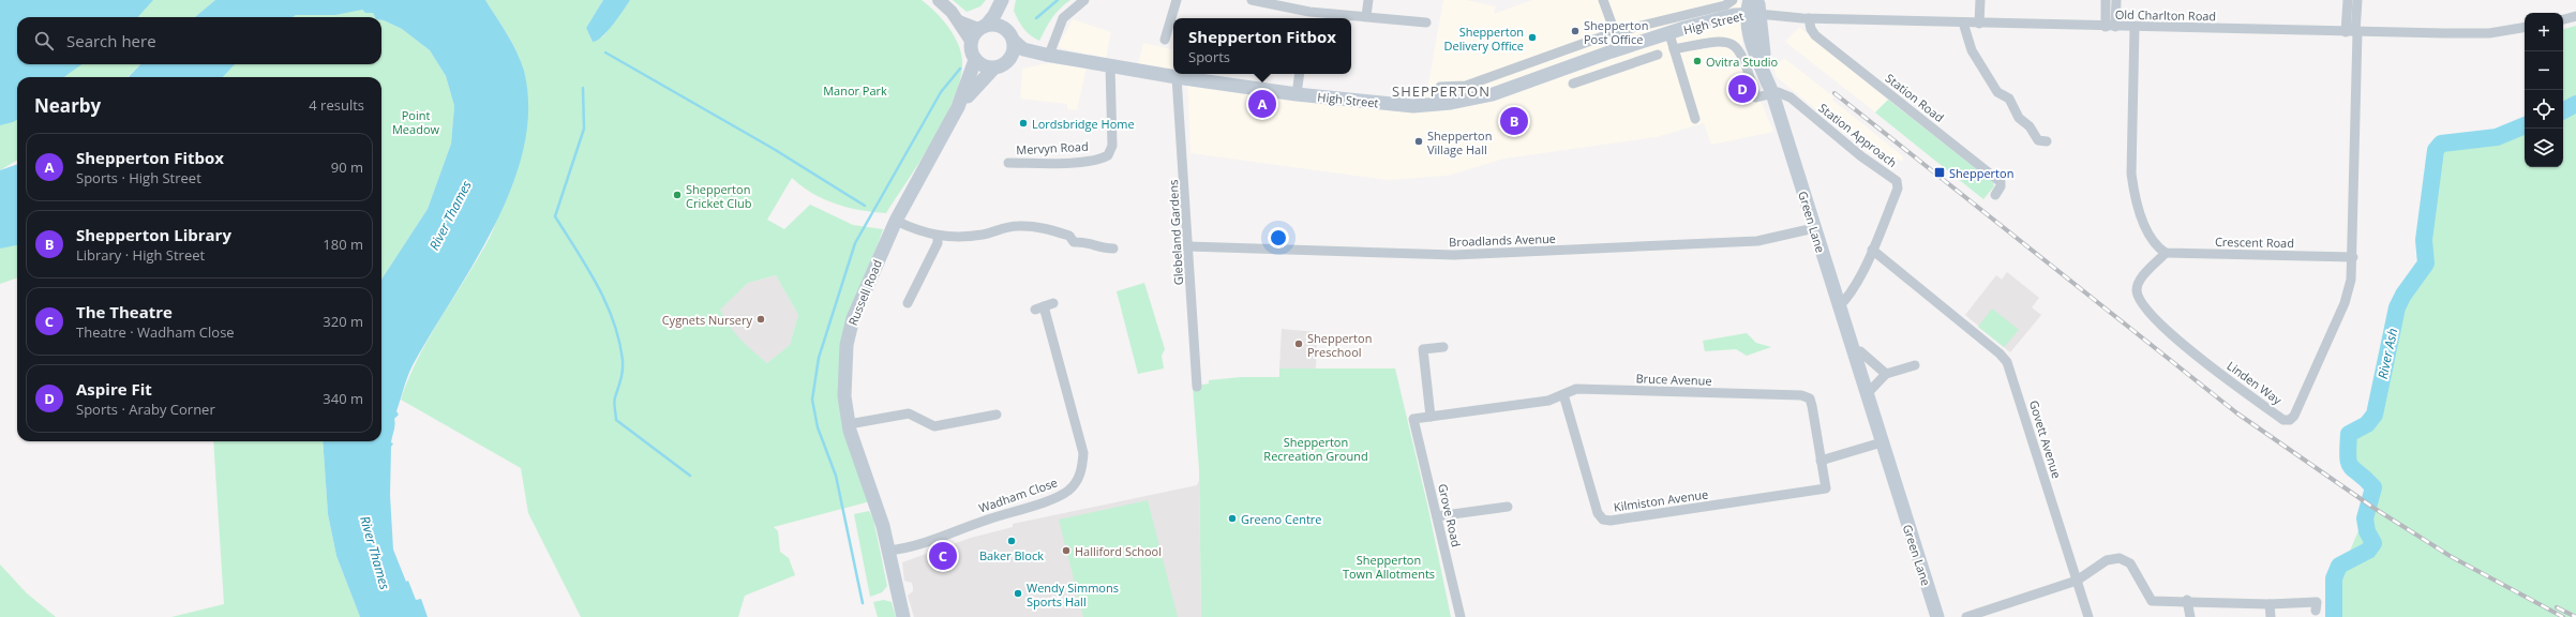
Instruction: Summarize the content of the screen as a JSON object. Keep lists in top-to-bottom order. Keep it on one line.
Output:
{"streets":{"main road":["High Street","Green Lane","Russell Road"],"street":["Old Charlton Road","Station Road","Station Approach","Mervyn Road","Glebeland Gardens","Broadlands Avenue","Crescent Road","Bruce Avenue","Linden Way","Govett Avenue","Wadham Close","Kilmiston Avenue","Grove Road"]},"crossings":[["Old Charlton Road","High Street"],["Old Charlton Road","Station Road"],["Old Charlton Road","Green Lane"],["High Street","Mervyn Road"],["High Street","Green Lane"],["High Street","Glebeland Gardens"],["High Street","Russell Road"],["Station Approach","Green Lane"],["Station Approach","Govett Avenue"],["Green Lane","Broadlands Avenue"],["Glebeland Gardens","Broadlands Avenue"],["Crescent Road","Linden Way"],["Russell Road","Wadham Close"],["Bruce Avenue","Kilmiston Avenue"],["Bruce Avenue","Grove Road"]],"districts":["SHEPPERTON"],"water":["River Thames","River Ash"],"parks":["Manor Park","Point Meadow","Shepperton Recreation Ground","Shepperton Town Allotments"],"places":{"other":["Shepperton Post Office","Shepperton Delivery Office","Ovitra Studio","Lordsbridge Home","Shepperton Village Hall","Shepperton Cricket Club","Cygnets Nursery","Shepperton Preschool","Greeno Centre","Baker Block","Halliford School","Wendy Simmons Sports Hall"],"transit":["Shepperton"]},"page":{"map_buttons":["+","−"],"search":"Search here","popup":["Shepperton Fitbox","Sports"],"pins":["D","A","B","C"],"heading":["Nearby","4 results"],"list":[{"mark":"A","name":"Shepperton Fitbox","note":"Sports · High Street","value":"90 m"},{"mark":"B","name":"Shepperton Library","note":"Library · High Street","value":"180 m"},{"mark":"C","name":"The Theatre","note":"Theatre · Wadham Close","value":"320 m"},{"mark":"D","name":"Aspire Fit","note":"Sports · Araby Corner","value":"340 m"}]}}
